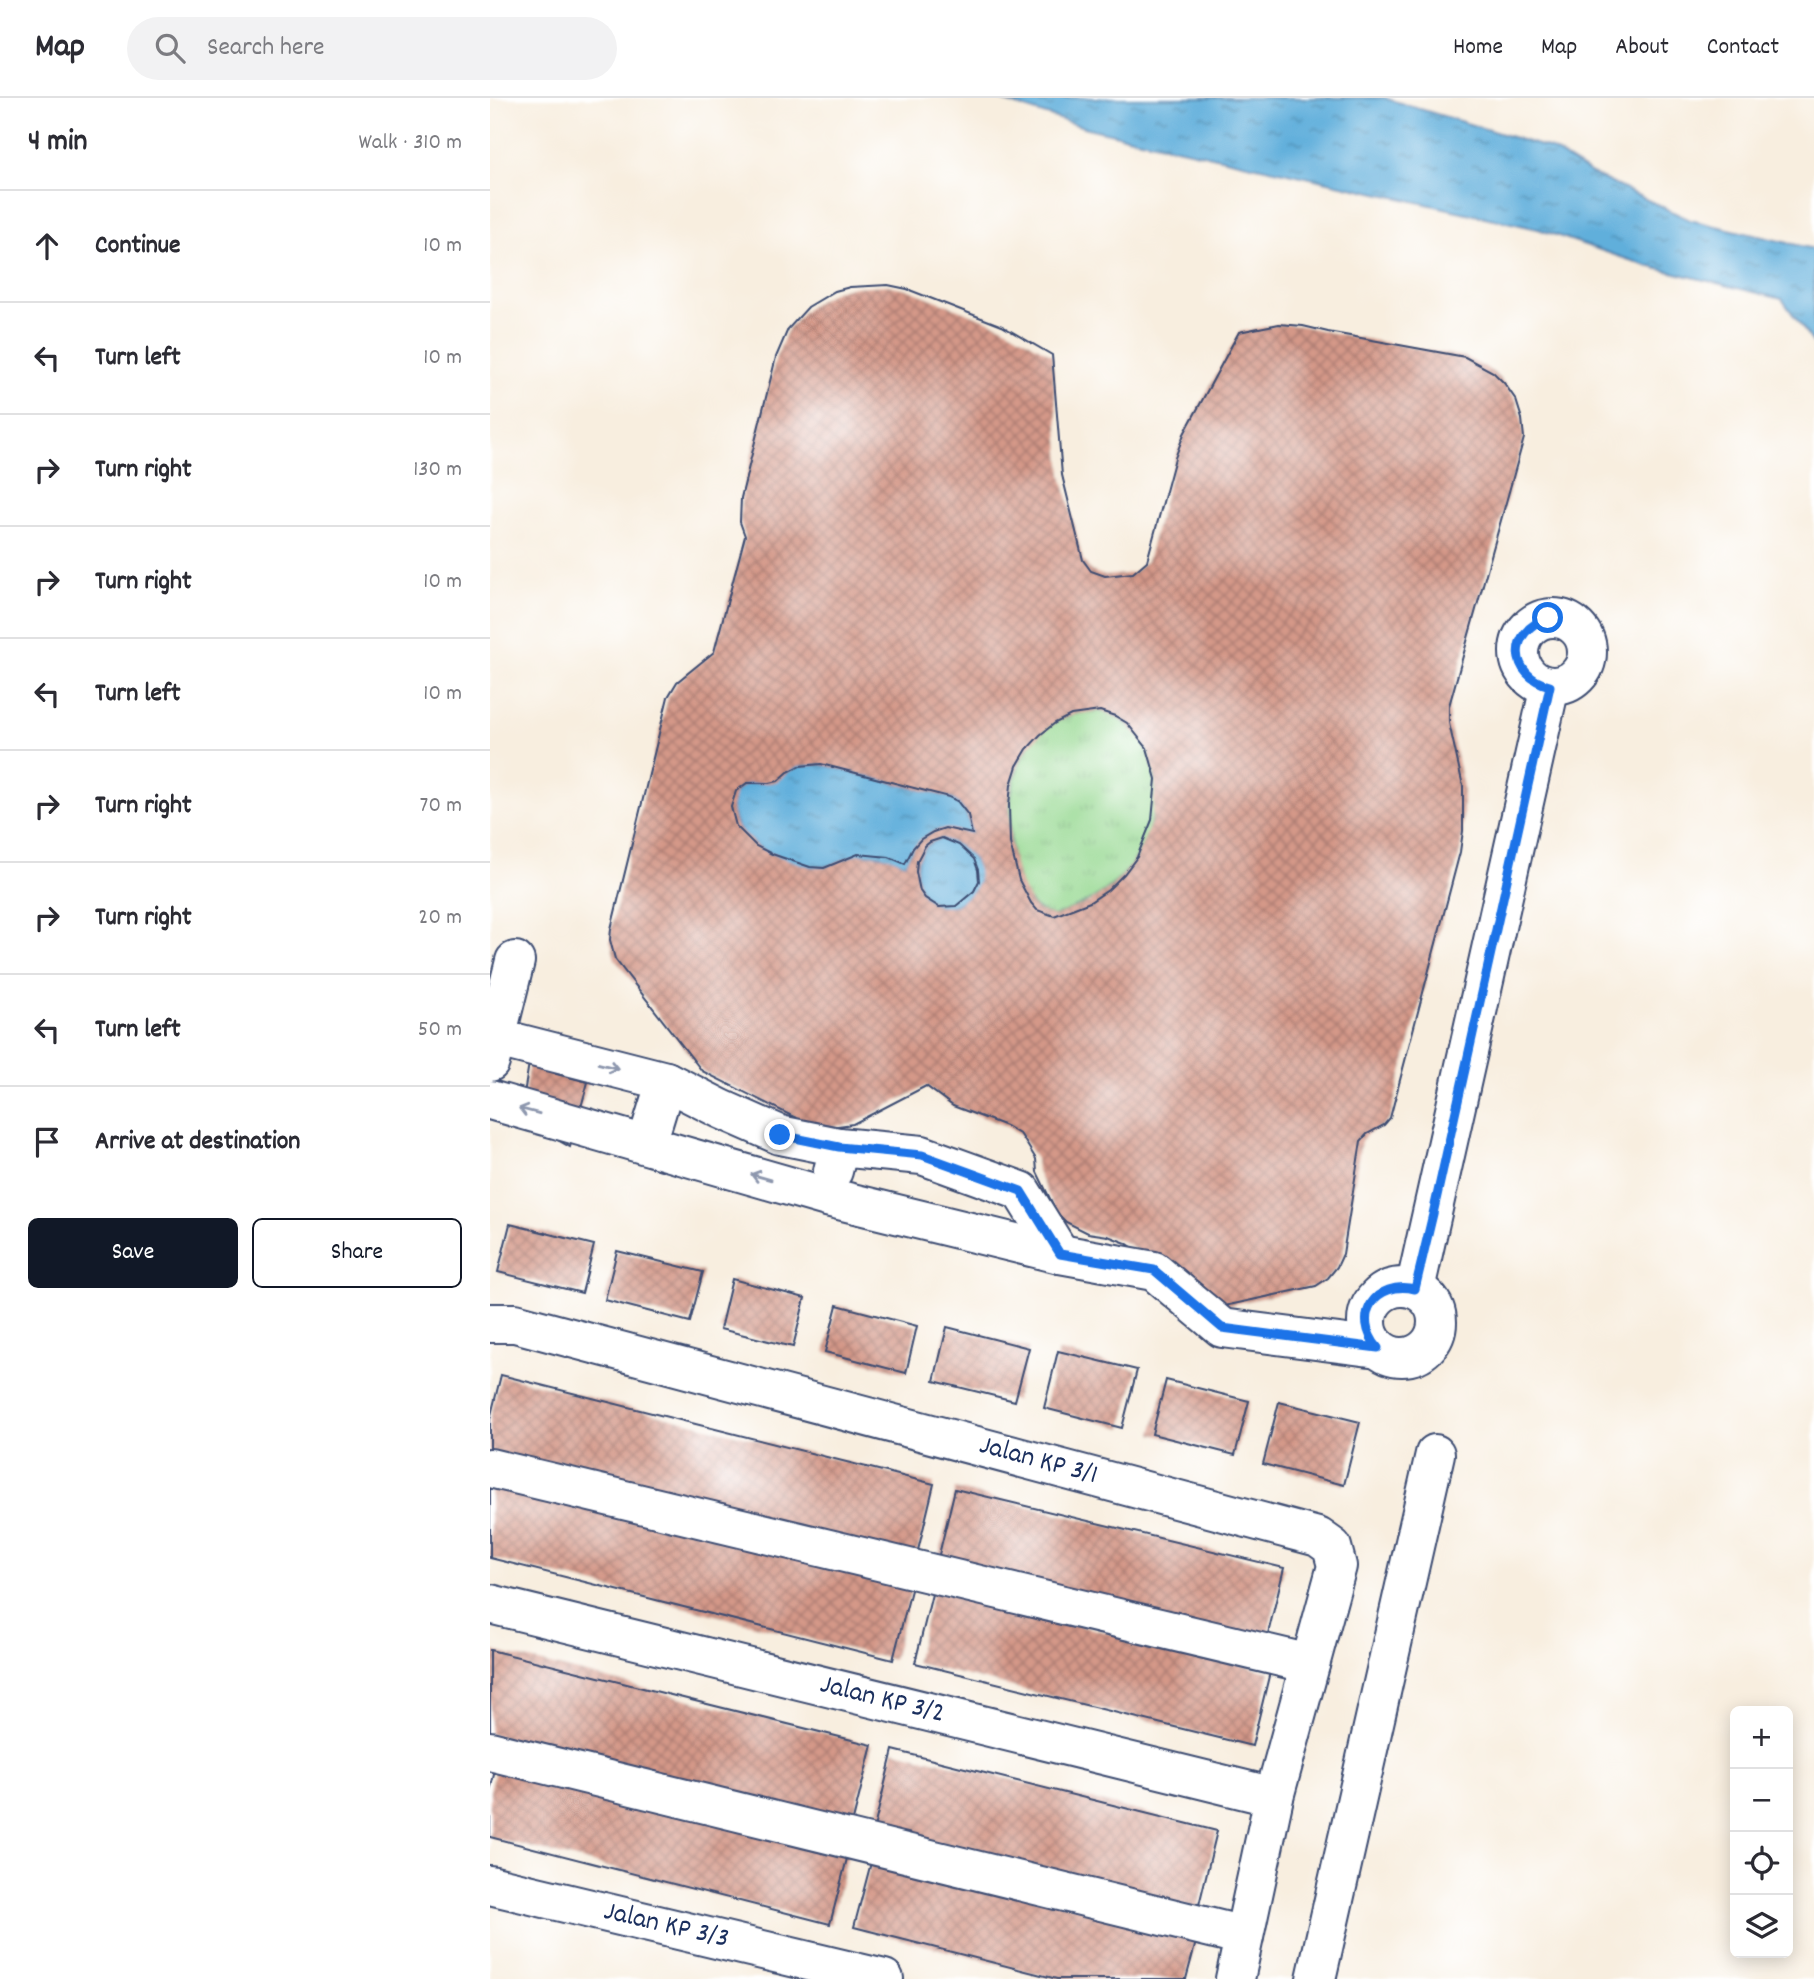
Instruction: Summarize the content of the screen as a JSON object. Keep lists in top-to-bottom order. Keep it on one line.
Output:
{"streets":{"street":["Jalan KP 3/1","Jalan KP 3/2","Jalan KP 3/3"]},"crossings":[["Jalan KP 3/1","Jalan KP 3/2"]],"page":{"header":"Map","search":"Search here","nav":["Home","Map","About","Contact"],"heading":["4 min","Walk · 310 m"],"list":[["Continue","10 m"],["Turn left","10 m"],["Turn right","130 m"],["Turn right","10 m"],["Turn left","10 m"],["Turn right","70 m"],["Turn right","20 m"],["Turn left","50 m"],"Arrive at destination"],"buttons":["Save","Share"],"map_buttons":["+","−"]}}
